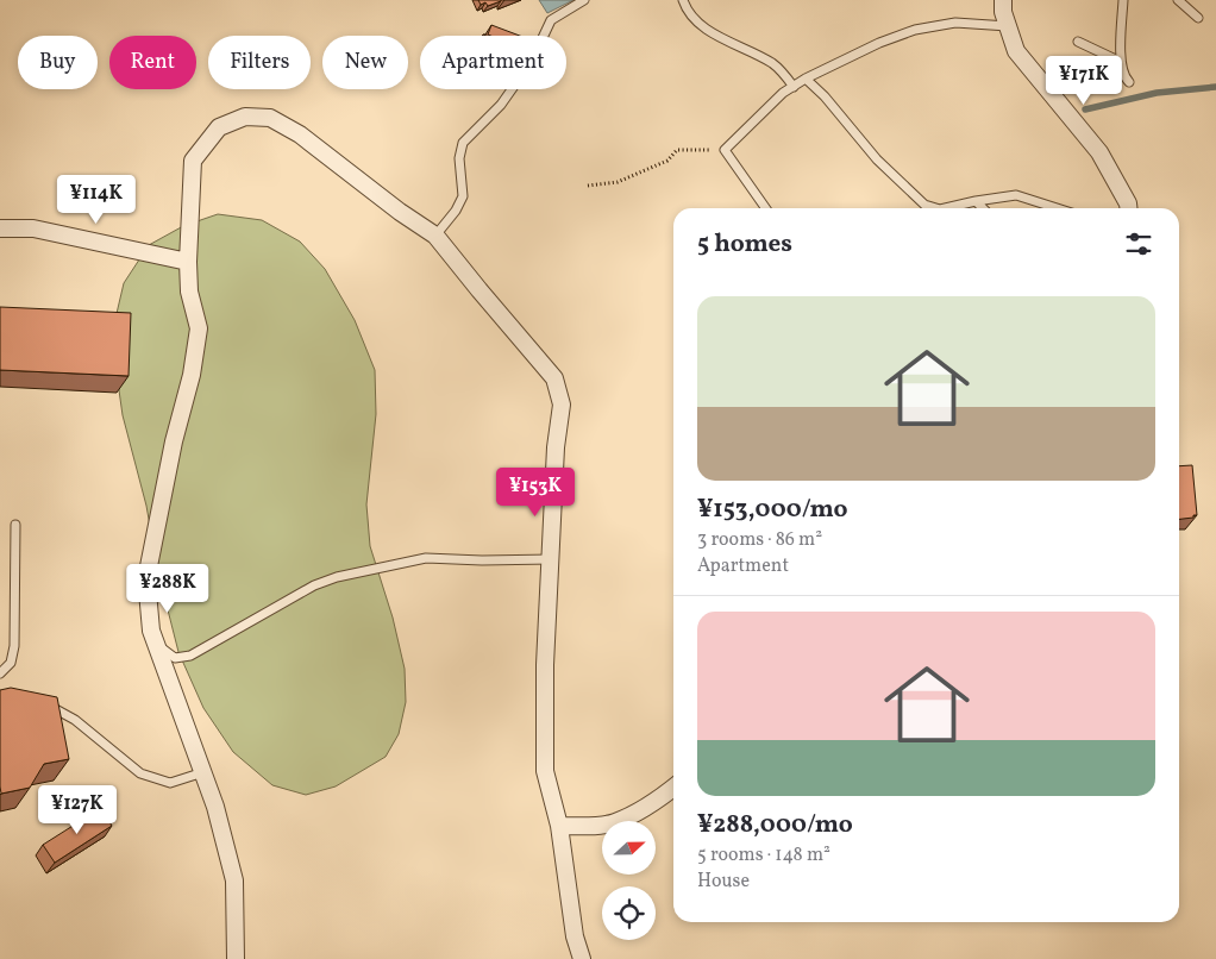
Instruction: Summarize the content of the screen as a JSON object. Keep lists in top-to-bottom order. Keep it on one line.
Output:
{"north":"right","page":{"chip":["Buy","Rent","Filters","New","Apartment"],"price":["¥171K","¥114K","¥153K","¥288K","¥127K"],"heading":"5 homes","list":[{"name":"¥153,000/mo","note":"3 rooms · 86 m² · Apartment"},{"name":"¥288,000/mo","note":"5 rooms · 148 m² · House"}]}}
